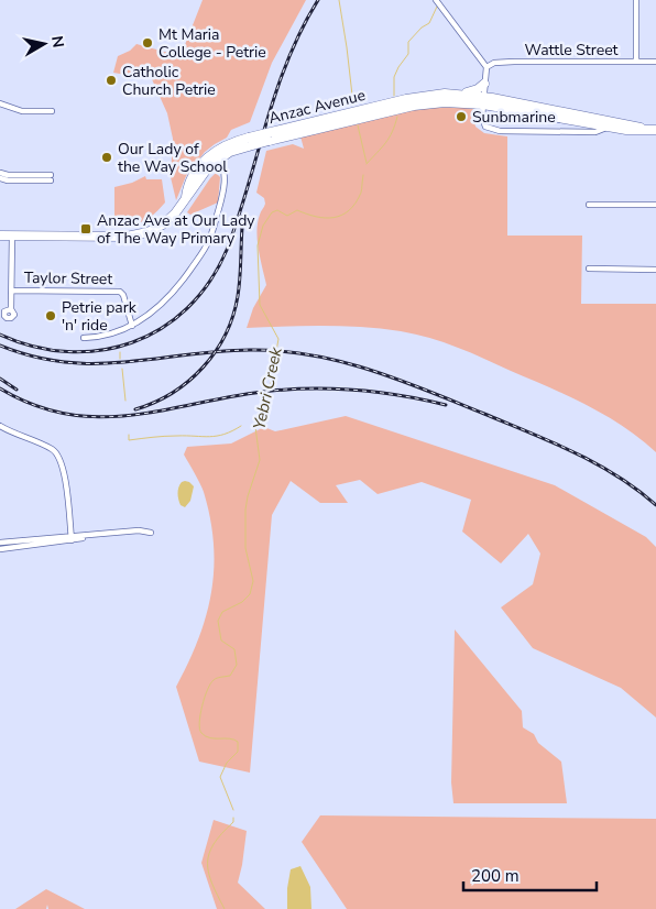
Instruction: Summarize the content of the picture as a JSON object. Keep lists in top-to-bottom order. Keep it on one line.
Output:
{"streets":{"highway":["Anzac Avenue"],"street":["Wattle Street","Taylor Street"]},"water":["Yebri Creek"],"places":{"other":["Mt Maria College - Petrie","Catholic Church Petrie","Sunbmarine","Our Lady of the Way School","Petrie park 'n' ride"],"transit":["Anzac Ave at Our Lady of The Way Primary"]},"scale_bar":"200 m","north":"right"}
